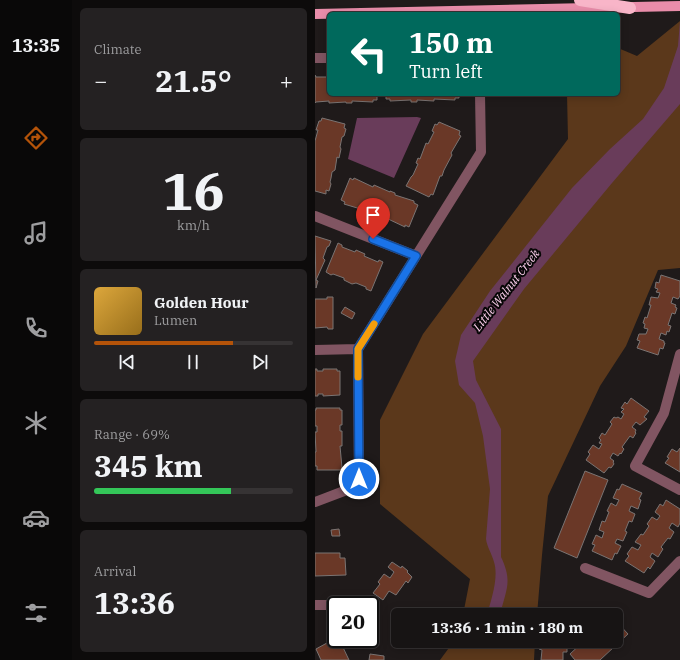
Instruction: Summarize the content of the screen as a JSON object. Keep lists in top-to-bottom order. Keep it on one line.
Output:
{"water":["Little Walnut Creek"],"page":{"tabs":"13:35","tile":["Climate",["16","km/h"],["Range · 69%","345 km"],["Arrival","13:36"]],"turn":["150 m","Turn left"],"heat":["−","21.5°","+"],"song":["Golden Hour","Lumen"],"limit":"20","trip":"13:36 · 1 min · 180 m"}}
